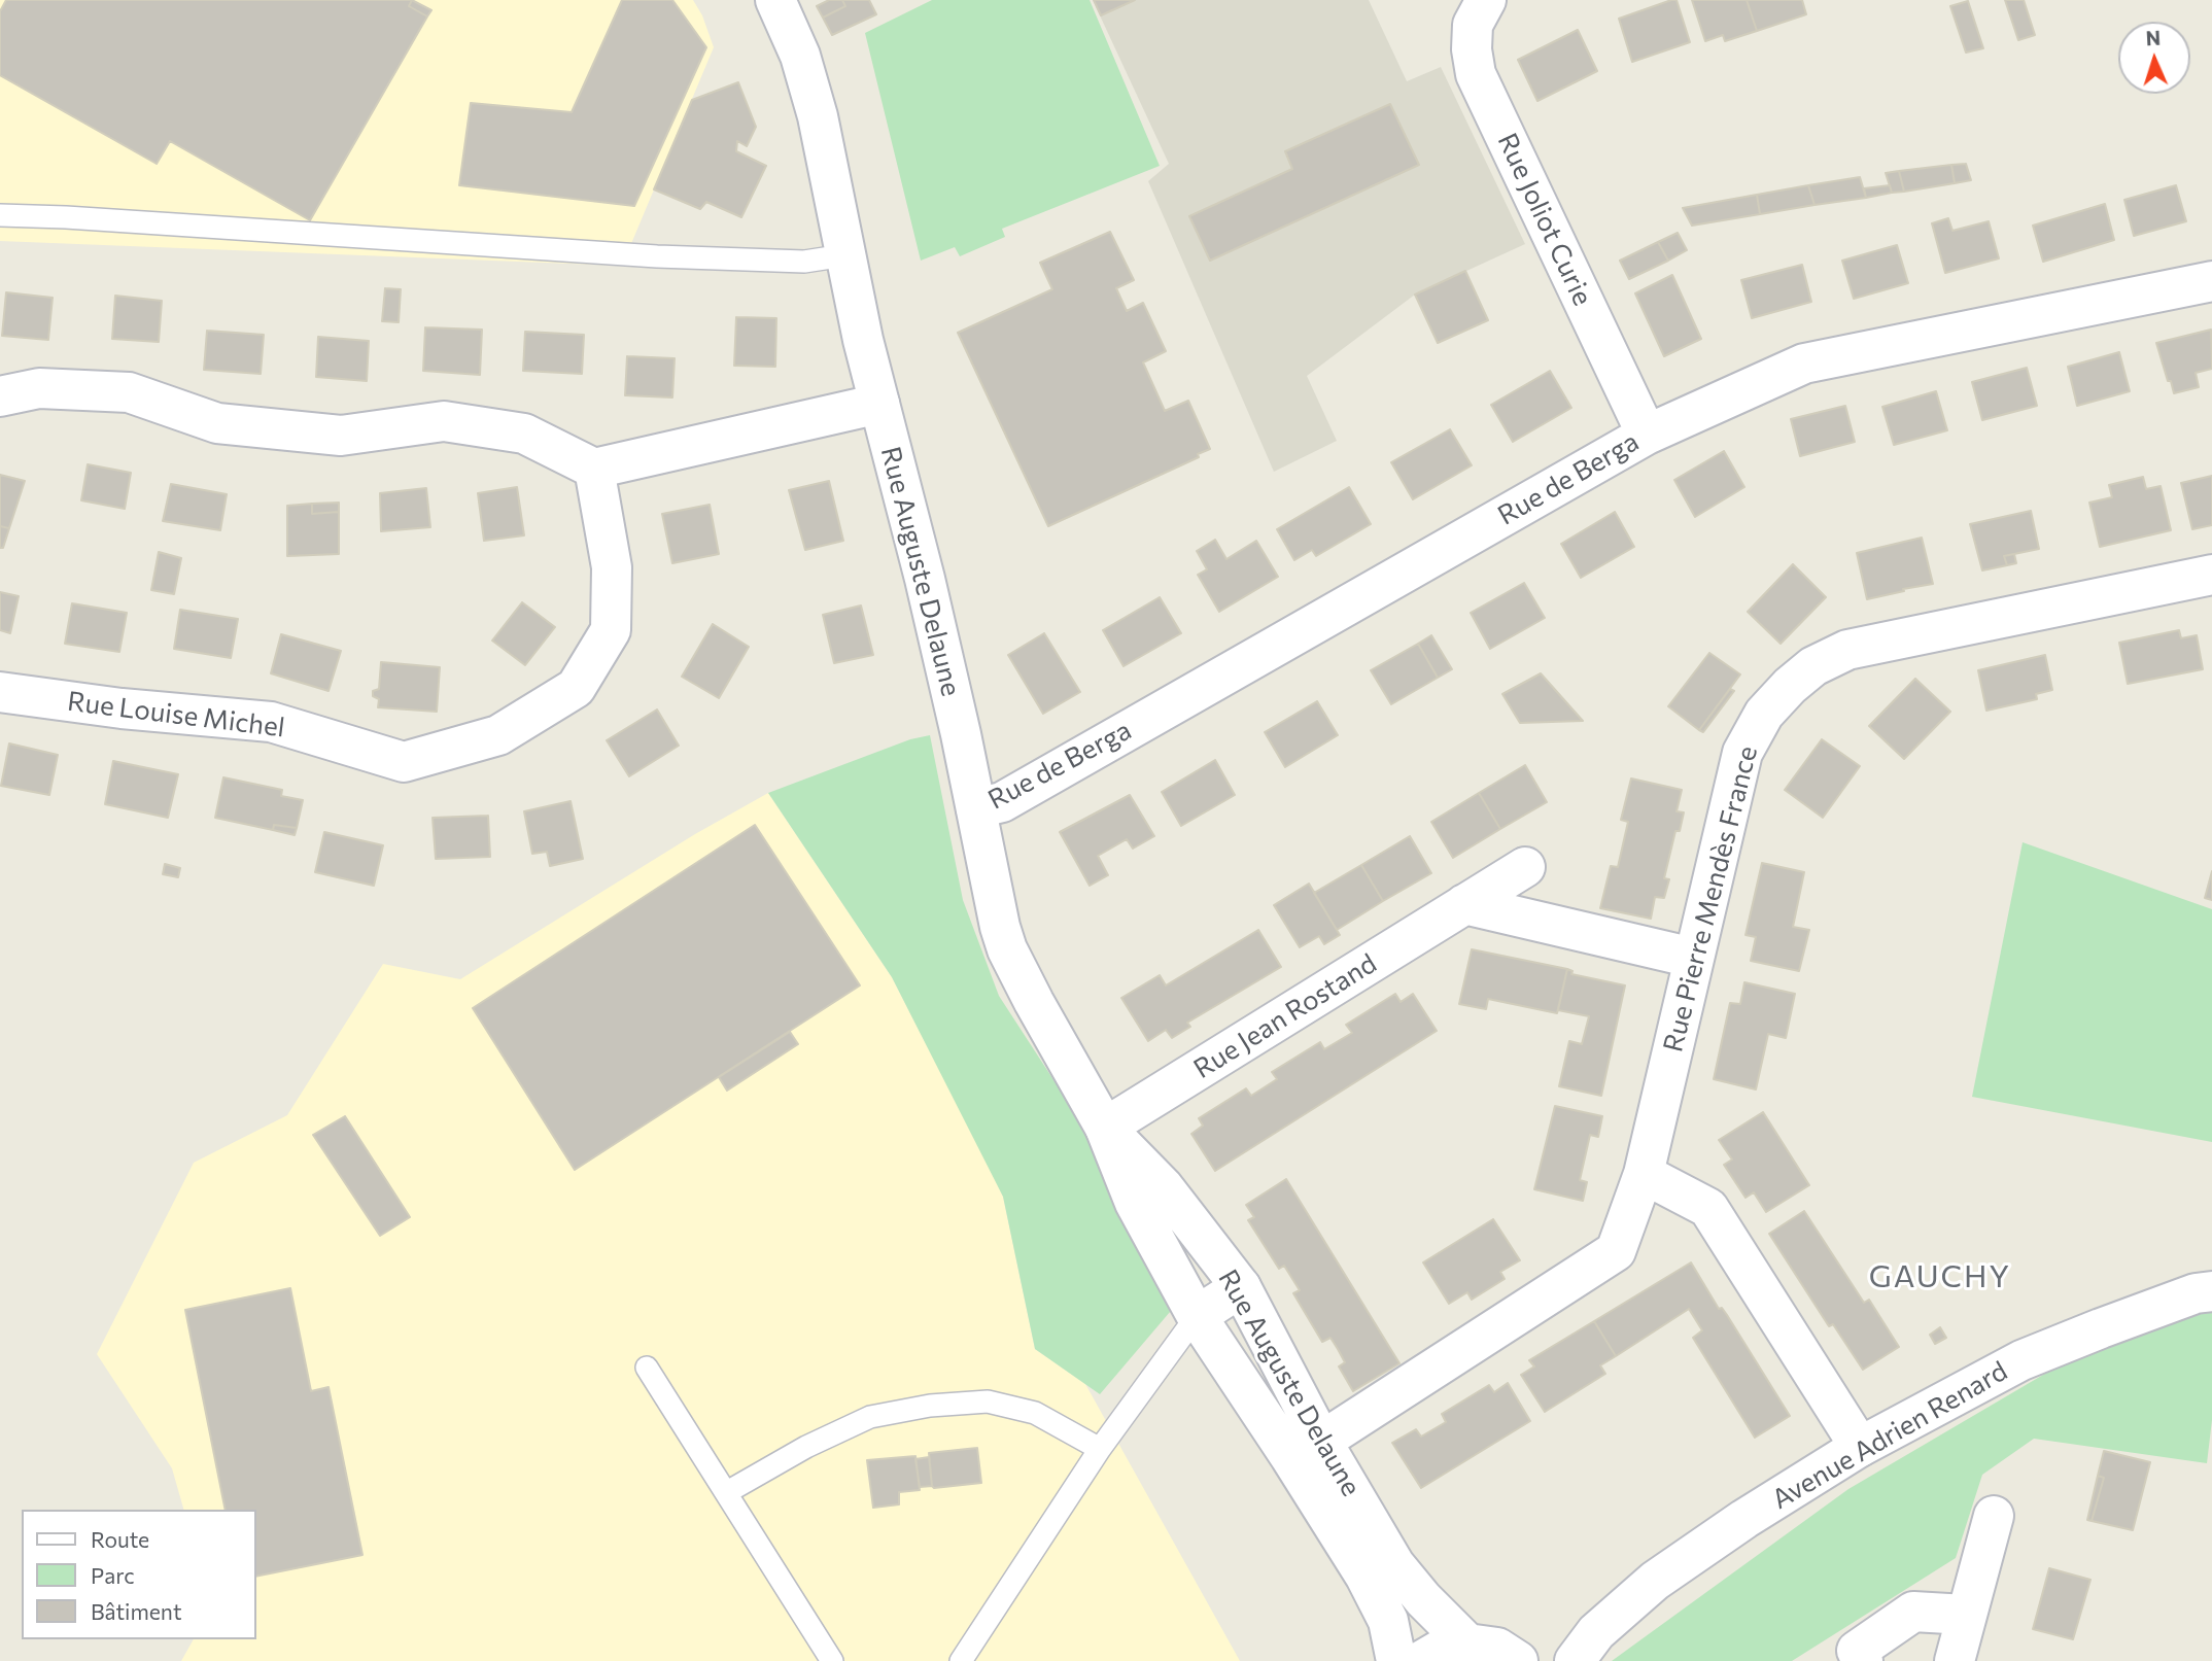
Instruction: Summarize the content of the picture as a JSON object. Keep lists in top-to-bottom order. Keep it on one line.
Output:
{"streets":{"street":["Rue Joliot Curie","Rue de Berga","Rue Auguste Delaune","Rue Louise Michel","Rue Pierre Mendès France","Rue Jean Rostand","Avenue Adrien Renard"]},"crossings":[["Rue Joliot Curie","Rue de Berga"],["Rue de Berga","Rue Auguste Delaune"],["Rue Auguste Delaune","Rue Pierre Mendès France"],["Rue Auguste Delaune","Rue Jean Rostand"],["Rue Auguste Delaune","Avenue Adrien Renard"]],"districts":["GAUCHY"],"legend":["Route","Parc","Bâtiment"],"north":"top"}
